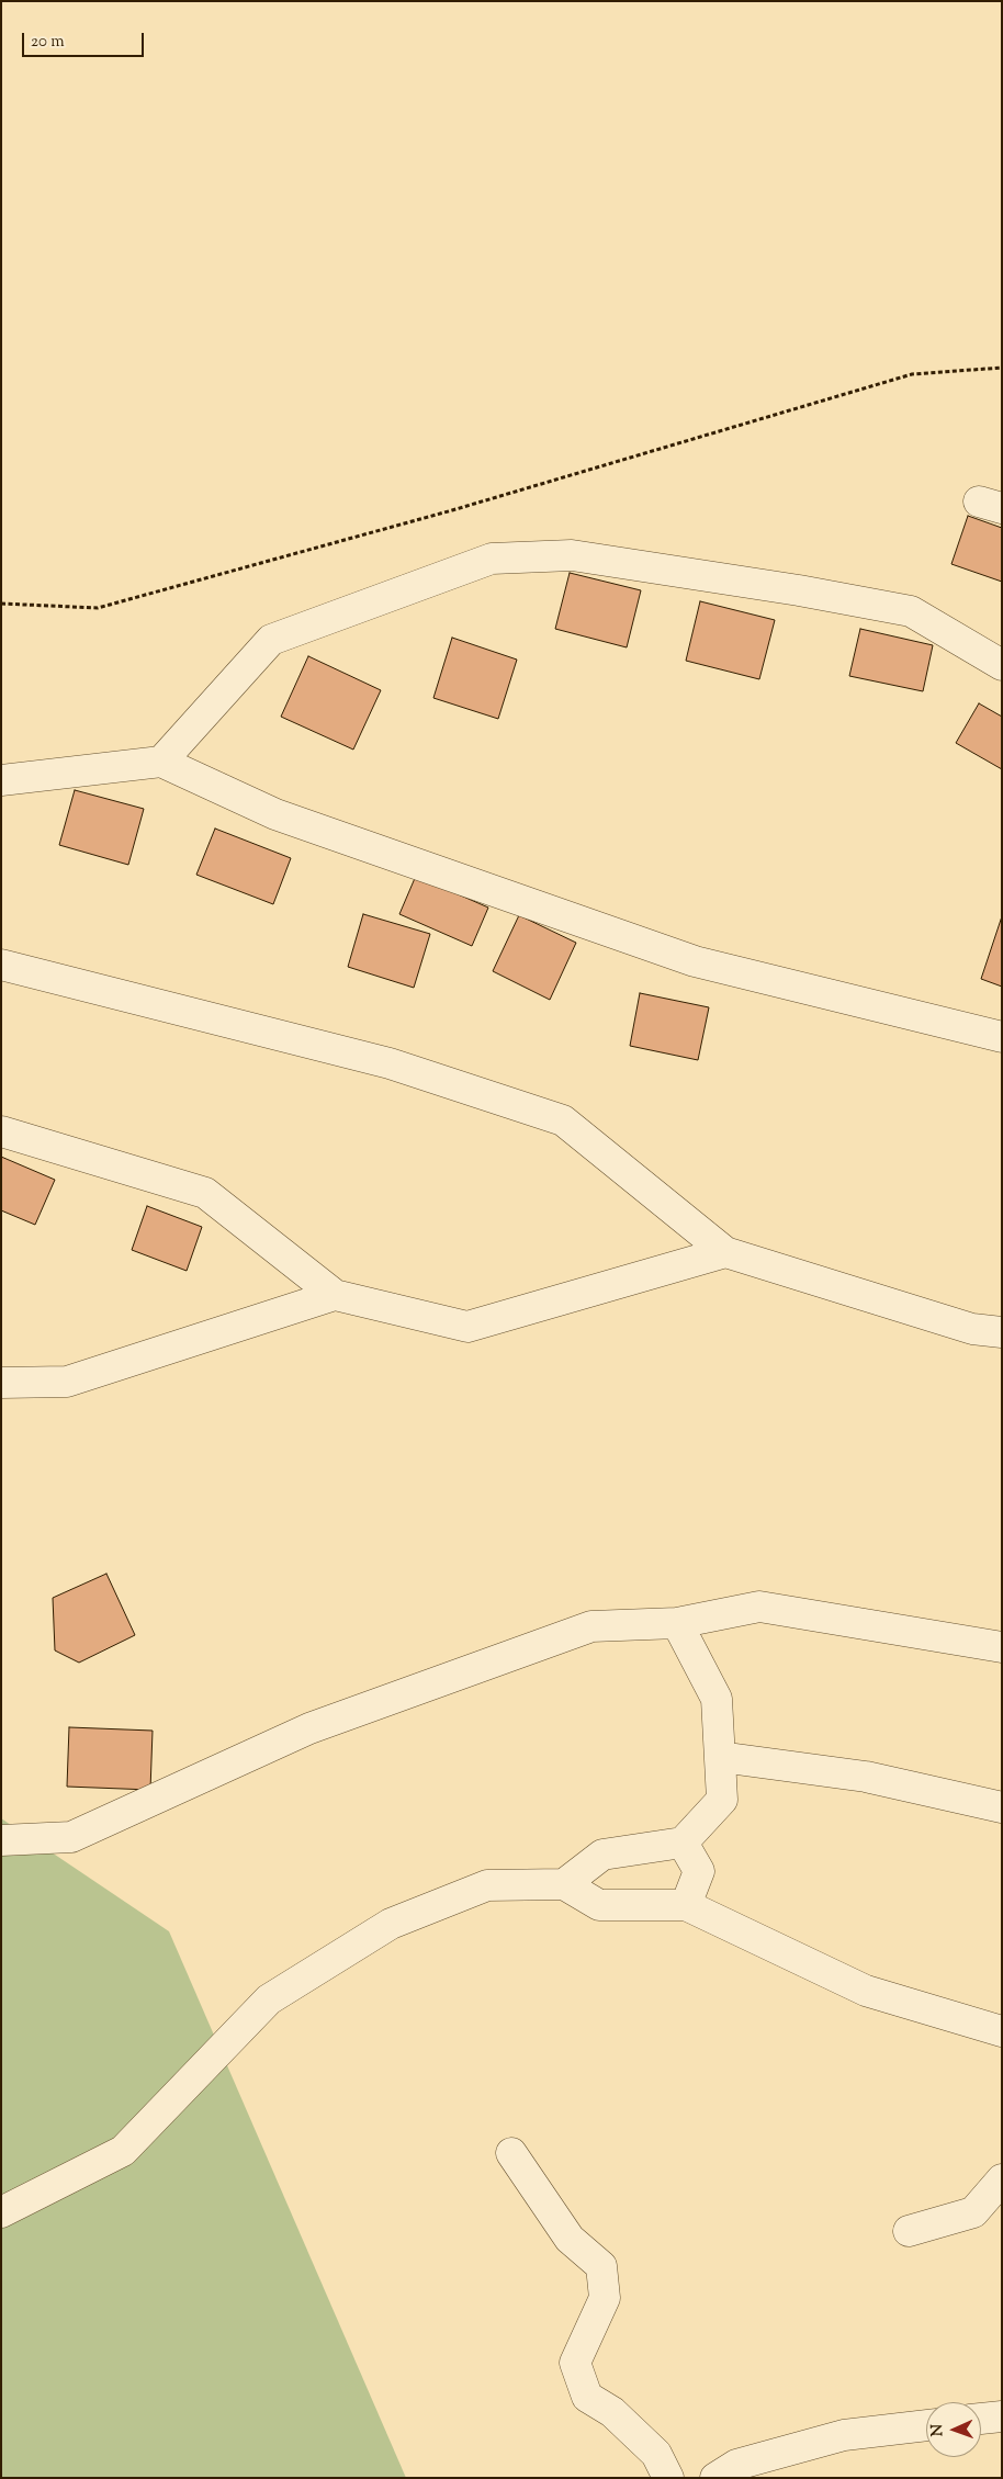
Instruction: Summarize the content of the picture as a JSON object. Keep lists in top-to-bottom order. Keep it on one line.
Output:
{"scale_bar":"20 m","north":"left"}
